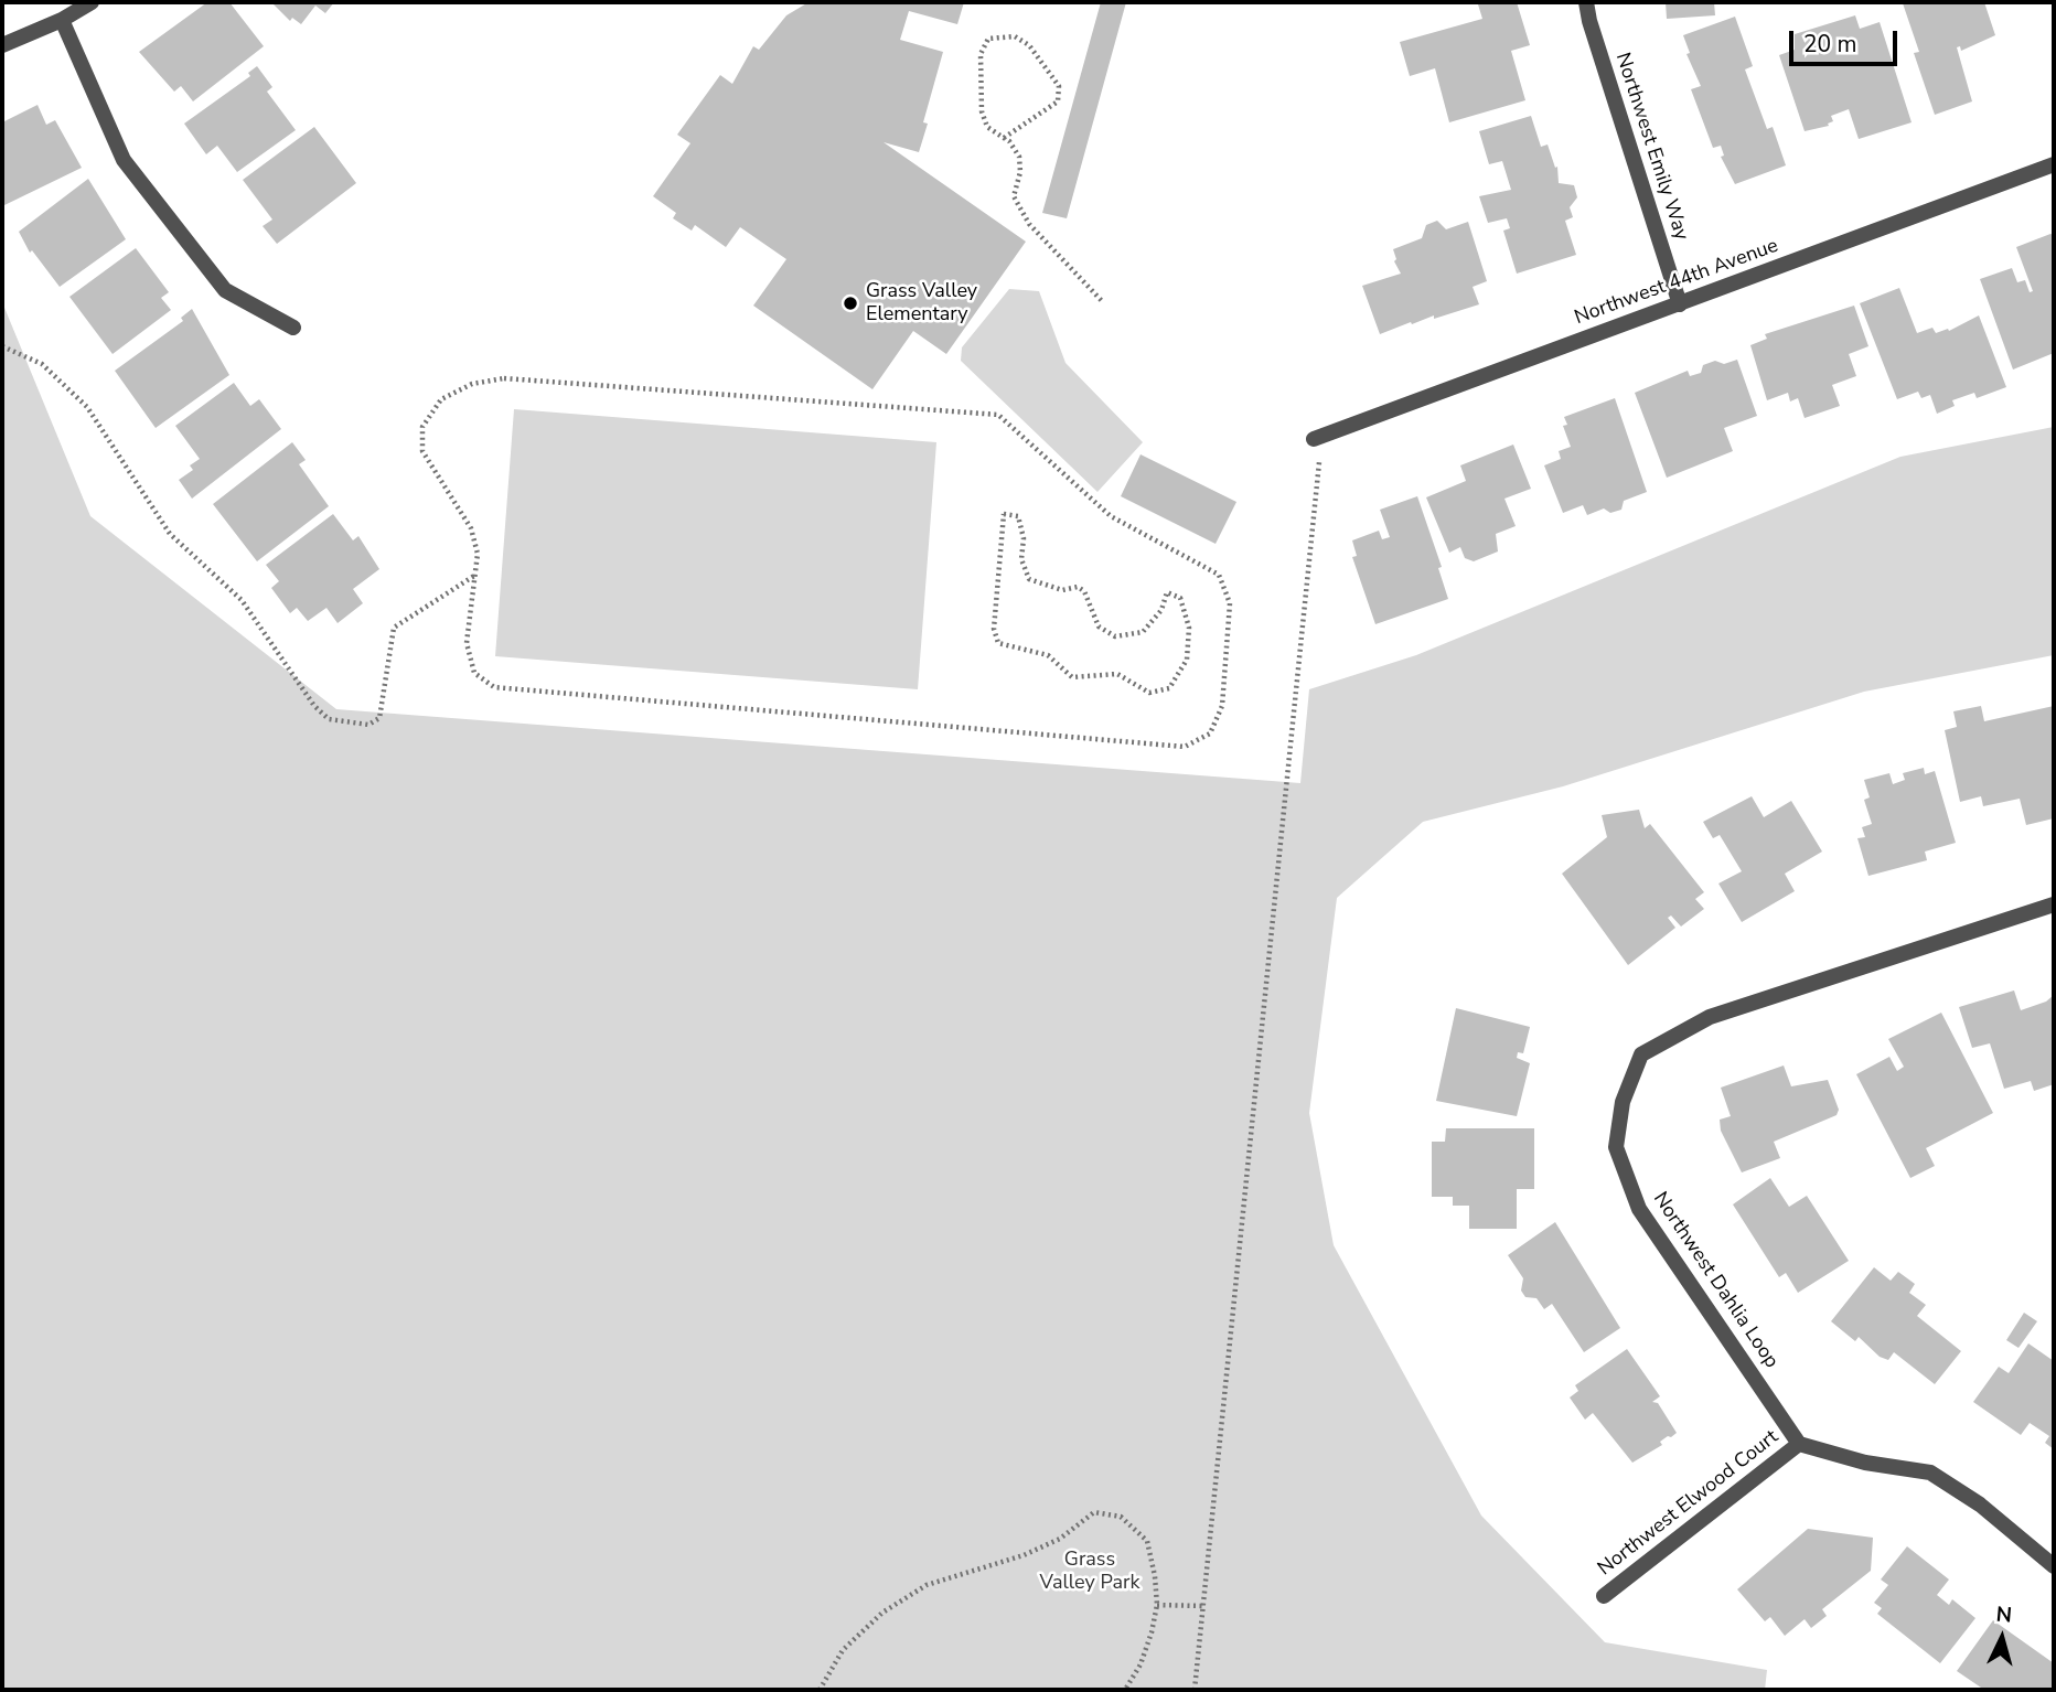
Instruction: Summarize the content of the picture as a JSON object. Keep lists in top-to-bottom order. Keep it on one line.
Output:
{"streets":{"street":["Northwest Emily Way","Northwest 44th Avenue","Northwest Dahlia Loop","Northwest Elwood Court"]},"crossings":[["Northwest Emily Way","Northwest 44th Avenue"],["Northwest Dahlia Loop","Northwest Elwood Court"]],"parks":["Grass Valley Park"],"places":["Grass Valley Elementary"],"scale_bar":"20 m","north":"top"}
